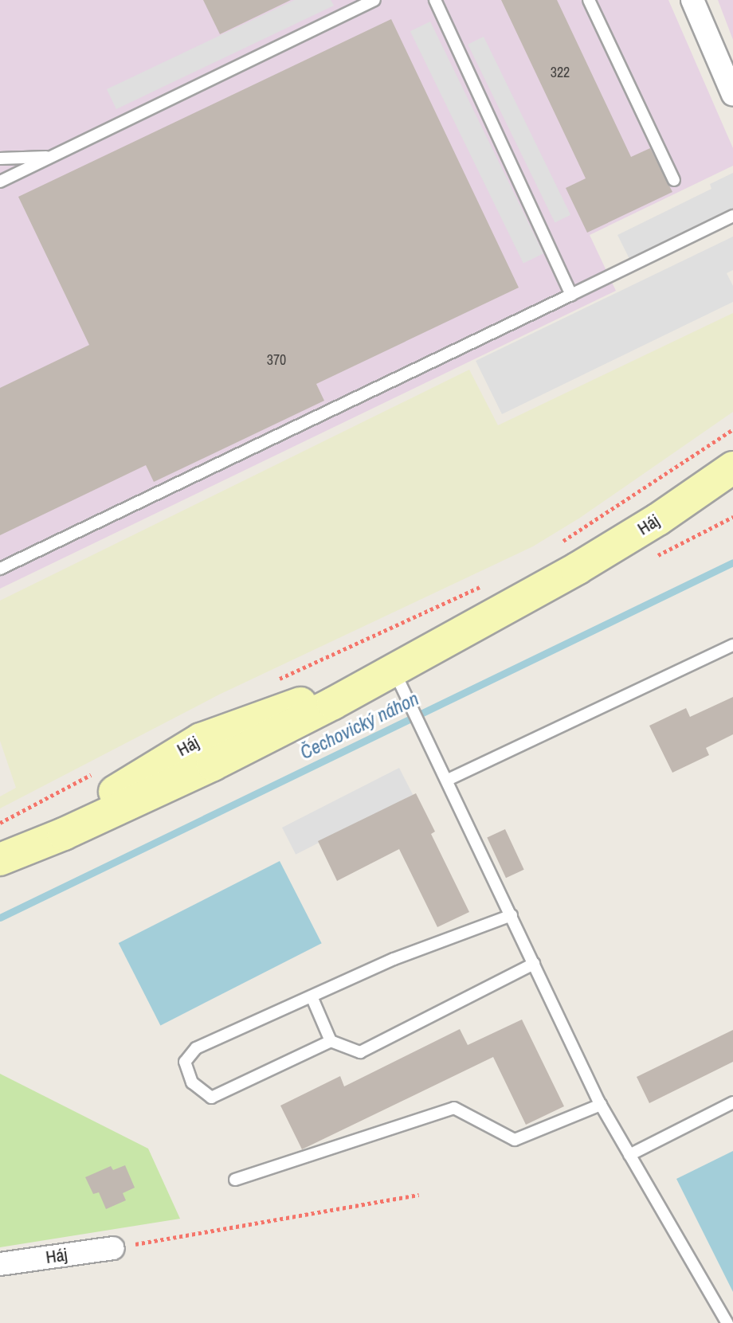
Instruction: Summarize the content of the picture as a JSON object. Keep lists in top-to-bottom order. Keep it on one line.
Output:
{"streets":{"main road":["Háj"]},"water":["Čechovický náhon"],"house_numbers":["322","370"]}
